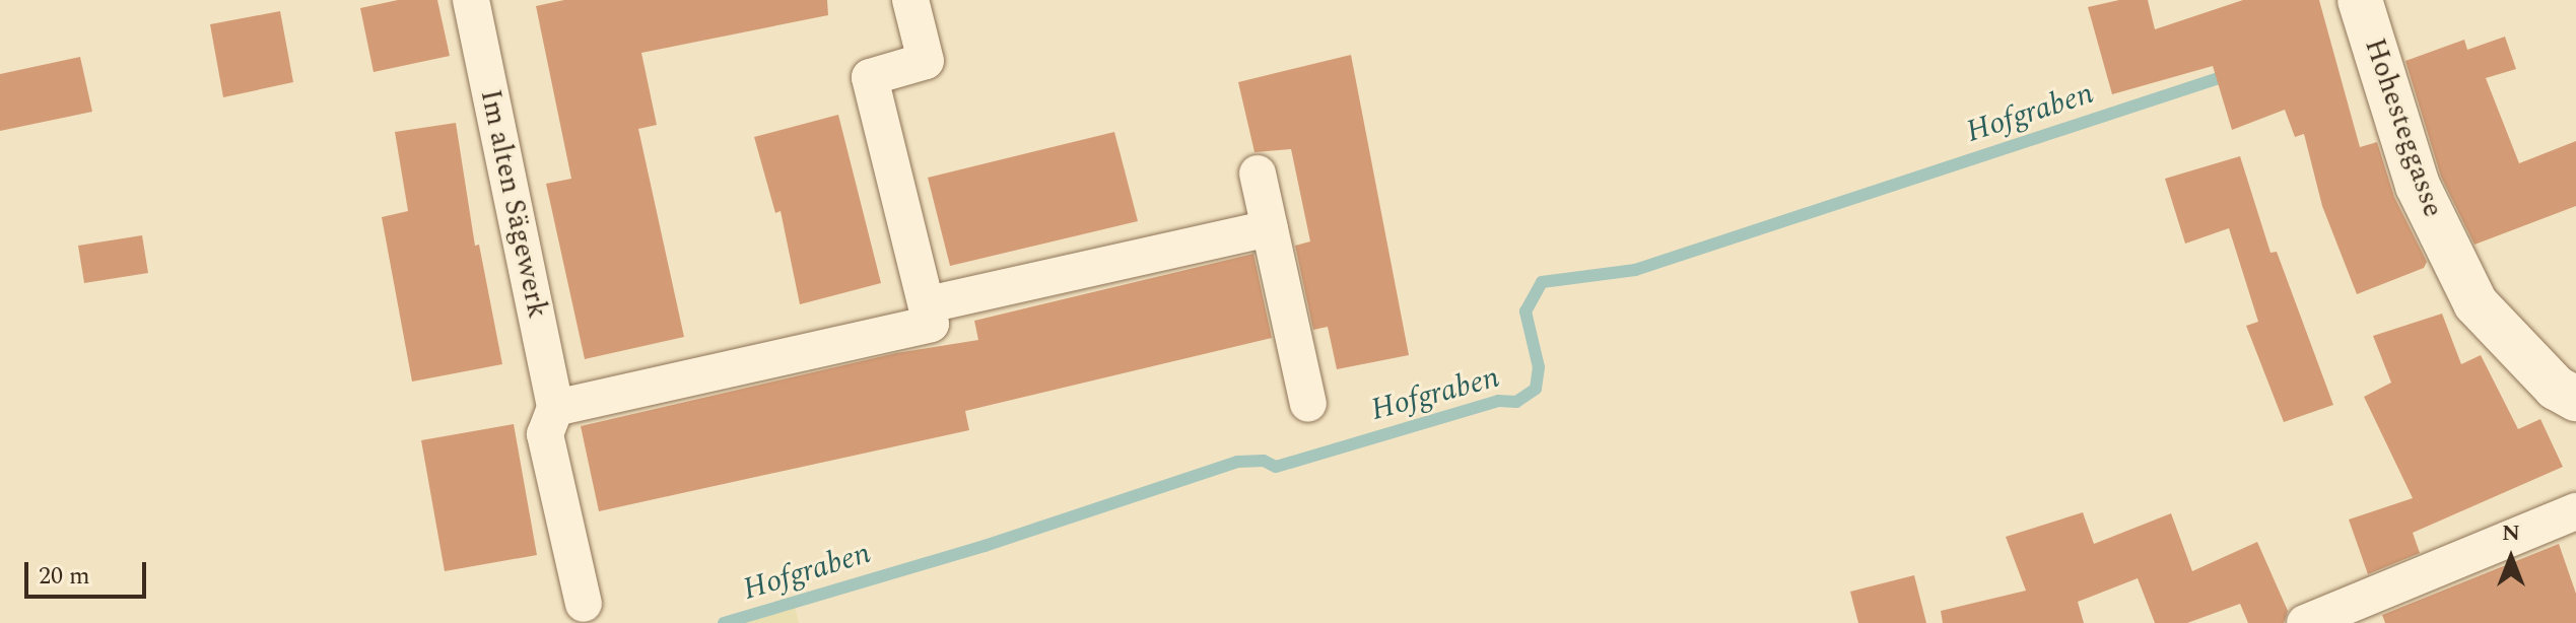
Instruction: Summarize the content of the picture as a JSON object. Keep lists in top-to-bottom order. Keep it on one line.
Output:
{"streets":{"main road":["Hohesteggasse"],"street":["Im alten Sägewerk"]},"water":["Hofgraben"],"scale_bar":"20 m","north":"top"}
